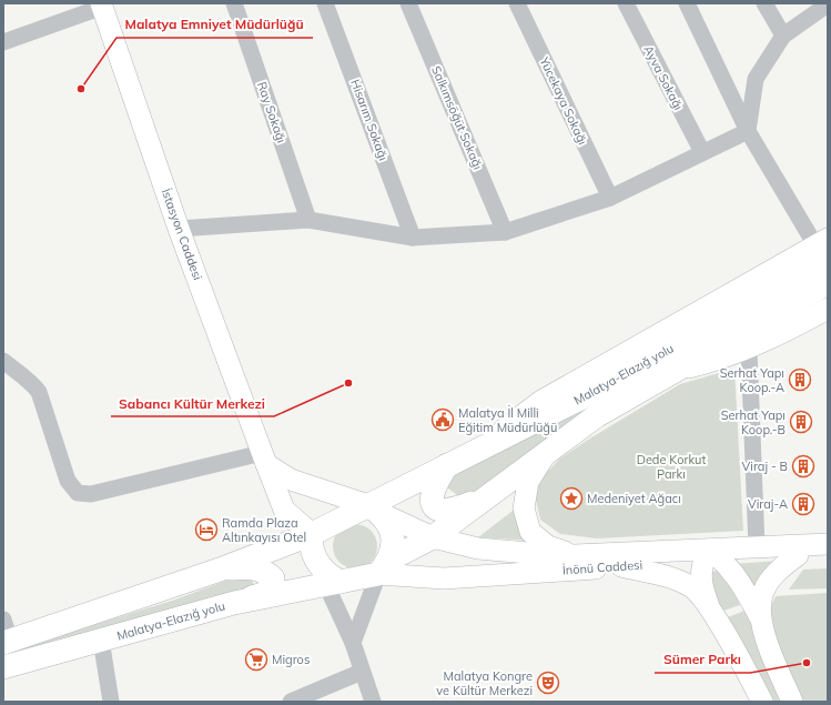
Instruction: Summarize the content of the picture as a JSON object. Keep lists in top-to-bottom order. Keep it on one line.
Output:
{"streets":{"highway":["Malatya-Elazığ yolu"],"main road":["İstasyon Caddesi","İnönü Caddesi"],"street":["Ayva Sokağı","Yücekaya Sokağı","Ray Sokağı","Salkımsöğüt Sokağı","Hisarım Sokağı"]},"crossings":[["İstasyon Caddesi","Malatya-Elazığ yolu"],["Malatya-Elazığ yolu","İnönü Caddesi"]],"parks":["Dede Korkut Parkı"],"places":{"other":["Malatya Emniyet Müdürlüğü","Sabancı Kültür Merkezi","Sümer Parkı"],"building":["Serhat Yapı Koop.-A","Serhat Yapı Koop.-B","Viraj - B","Viraj-A"],"public building":["Malatya İl Milli Eğitim Müdürlüğü"],"place":["Medeniyet Ağacı"],"hotel":["Ramda Plaza Altınkayısı Otel"],"supermarket":["Migros"],"theatre":["Malatya Kongre ve Kültür Merkezi"]}}
